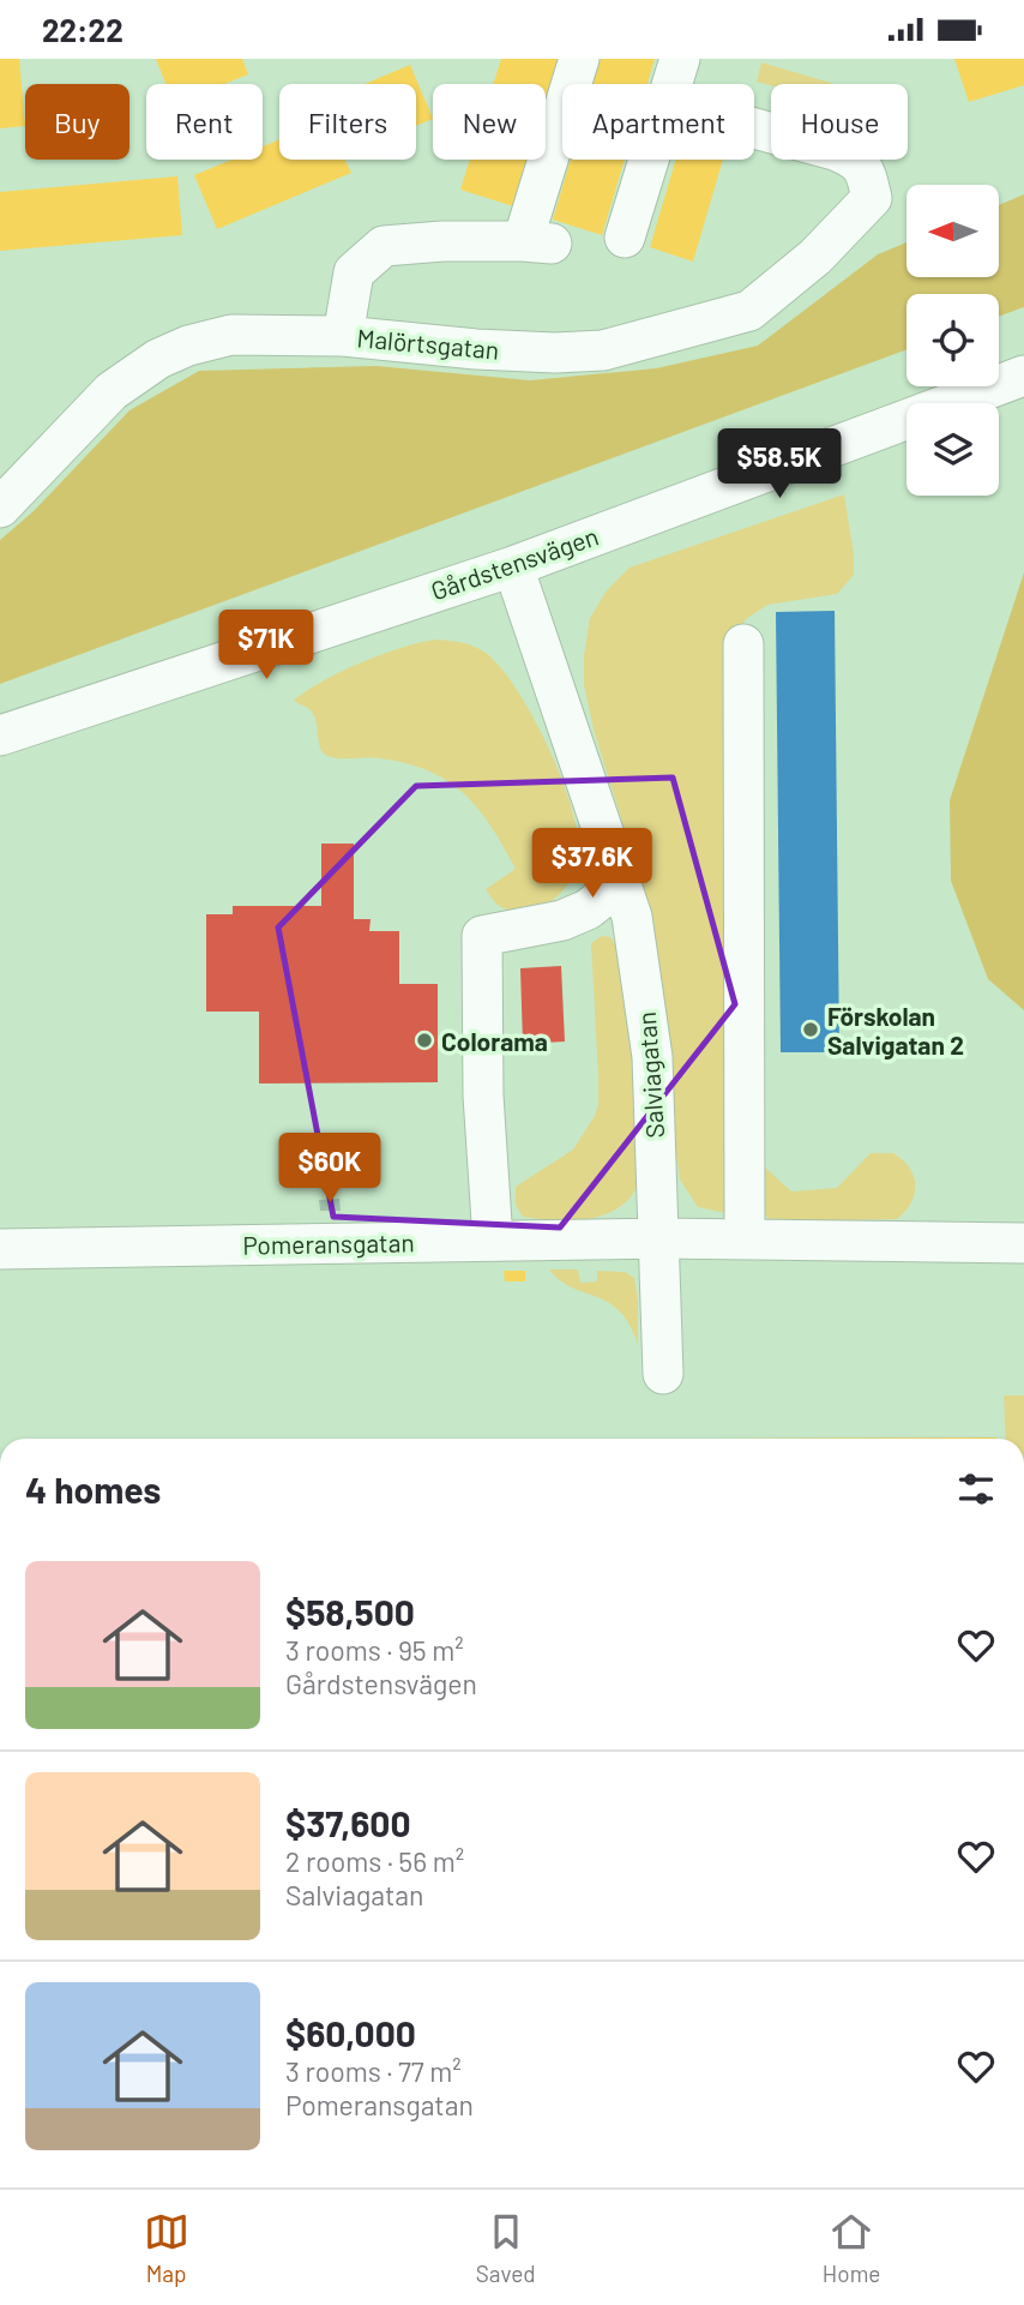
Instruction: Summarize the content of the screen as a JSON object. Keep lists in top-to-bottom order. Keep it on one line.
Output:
{"streets":{"street":["Malörtsgatan","Gårdstensvägen","Salviagatan","Pomeransgatan"]},"crossings":[["Gårdstensvägen","Salviagatan"],["Salviagatan","Pomeransgatan"]],"places":["Förskolan Salvigatan 2","Colorama"],"north":"left","page":{"status":"22:22","chip":["Buy","Rent","Filters","New","Apartment","House"],"price":["$58.5K","$71K","$37.6K","$60K"],"heading":"4 homes","list":[{"name":"$58,500","note":"3 rooms · 95 m² · Gårdstensvägen"},{"name":"$37,600","note":"2 rooms · 56 m² · Salviagatan"},{"name":"$60,000","note":"3 rooms · 77 m² · Pomeransgatan"}],"tabs":["Map","Saved","Home"]}}
